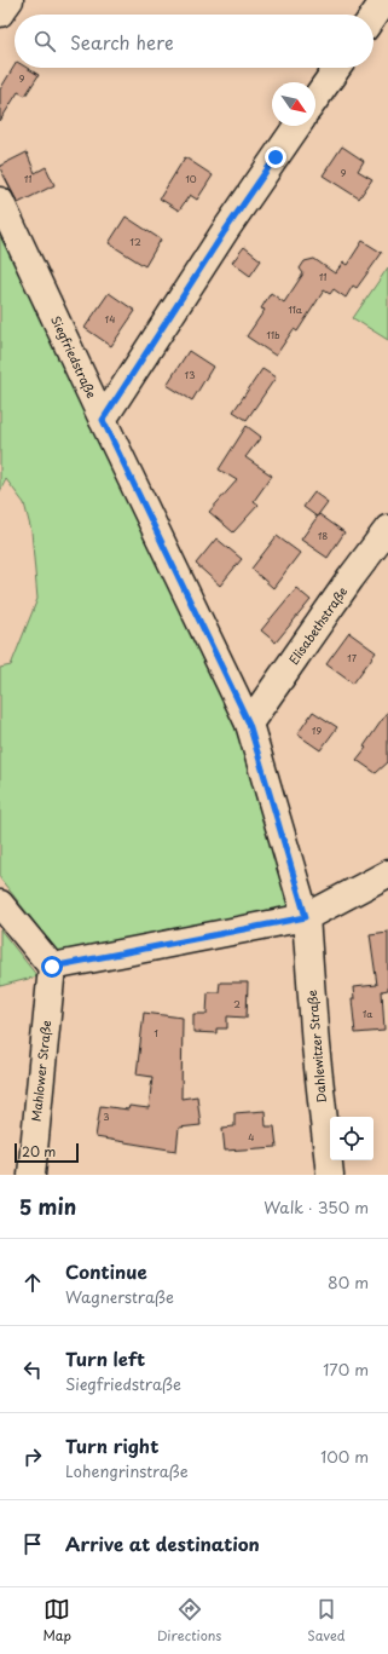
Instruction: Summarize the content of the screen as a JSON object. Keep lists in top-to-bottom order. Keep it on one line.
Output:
{"streets":{"street":["Siegfriedstraße","Elisabethstraße","Dahlewitzer Straße","Mahlower Straße"]},"crossings":[["Siegfriedstraße","Elisabethstraße"],["Siegfriedstraße","Dahlewitzer Straße"]],"house_numbers":["9","9","11","10","12","11","11a","14","11b","13","18","17","19","2","1a","1","3","4"],"scale_bar":"20 m","north":"bottom right","page":{"search":"Search here","scale":"20 m","heading":["5 min","Walk · 350 m"],"list":[["Continue","Wagnerstraße","80 m"],["Turn left","Siegfriedstraße","170 m"],["Turn right","Lohengrinstraße","100 m"],"Arrive at destination"],"nav":["Map","Directions","Saved"]}}
